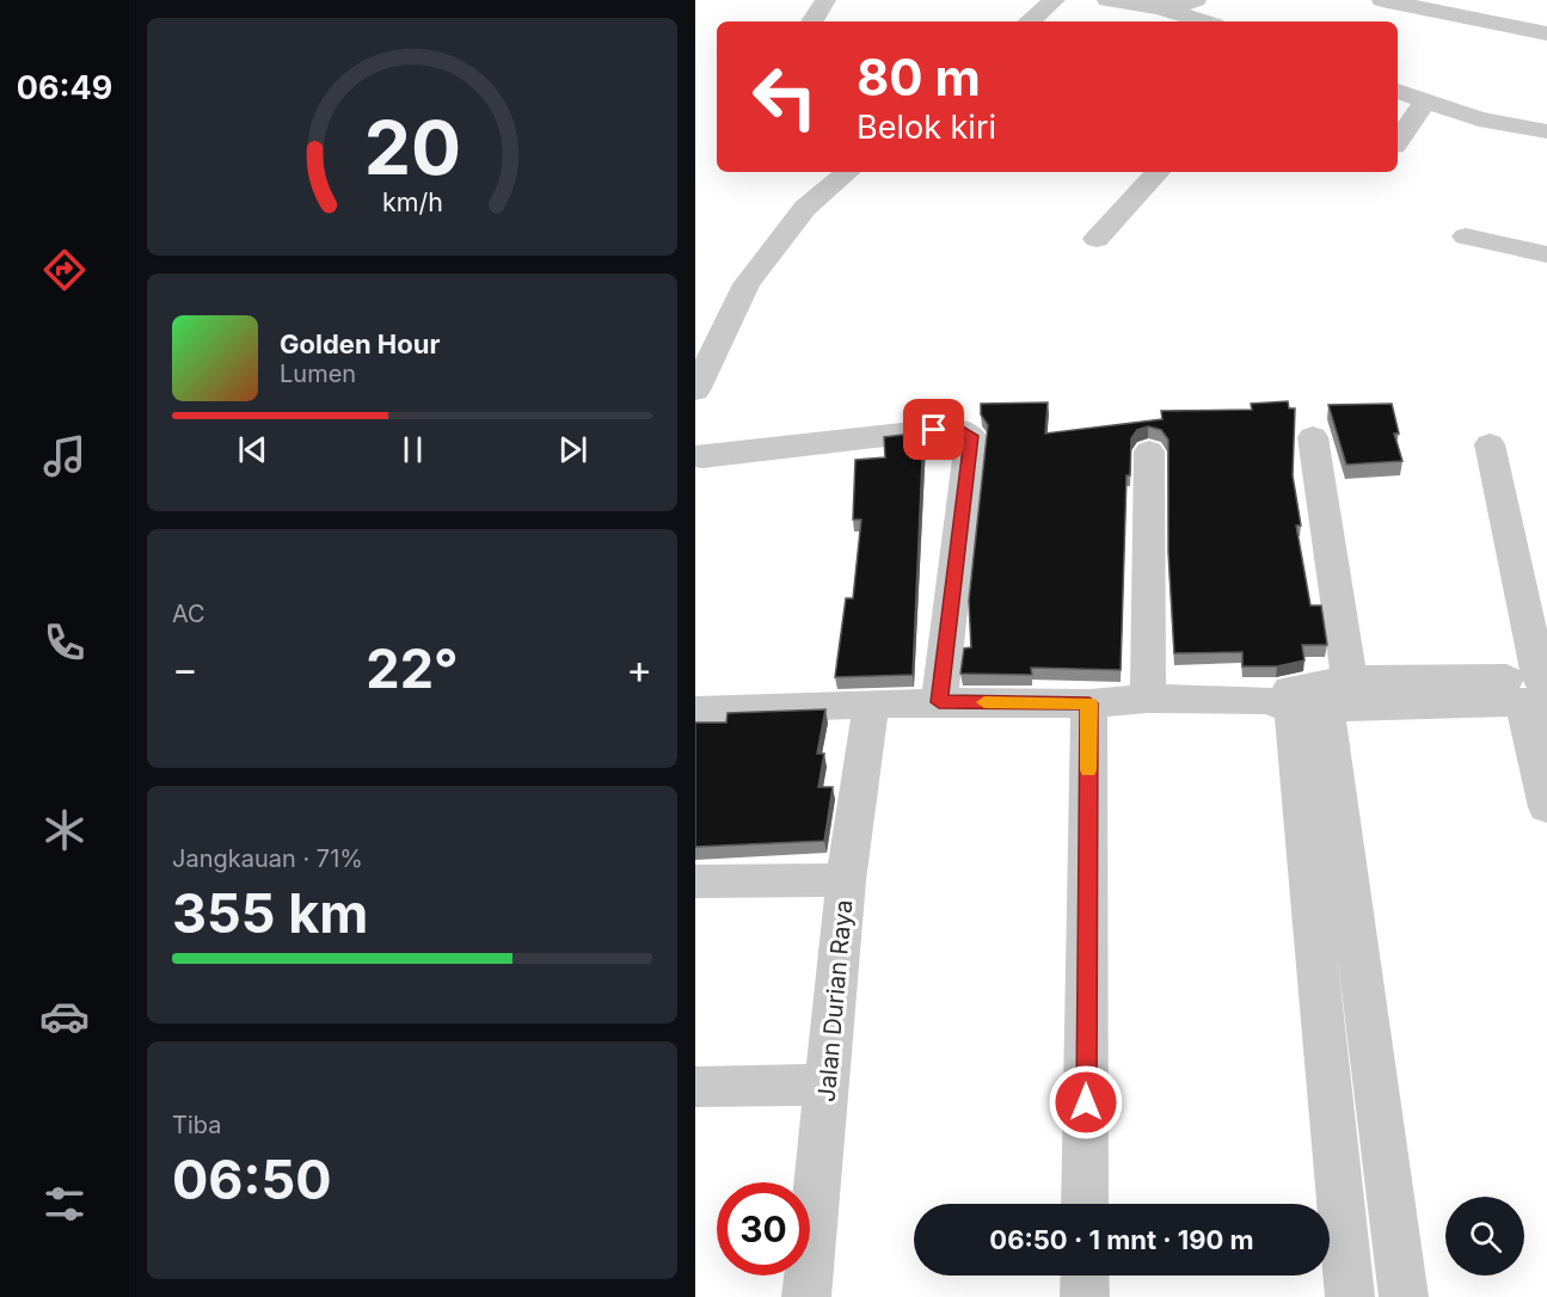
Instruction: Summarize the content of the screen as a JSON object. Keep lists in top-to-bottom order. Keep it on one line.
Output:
{"streets":{"street":["Jalan Durian Raya"]},"page":{"tabs":"06:49","turn":["80 m","Belok kiri"],"song":["Golden Hour","Lumen"],"tile":["AC",["Jangkauan · 71%","355 km"],["Tiba","06:50"]],"heat":["−","22°","+"],"limit":"30","trip":"06:50 · 1 mnt · 190 m","gauge":["20","km/h"]}}
